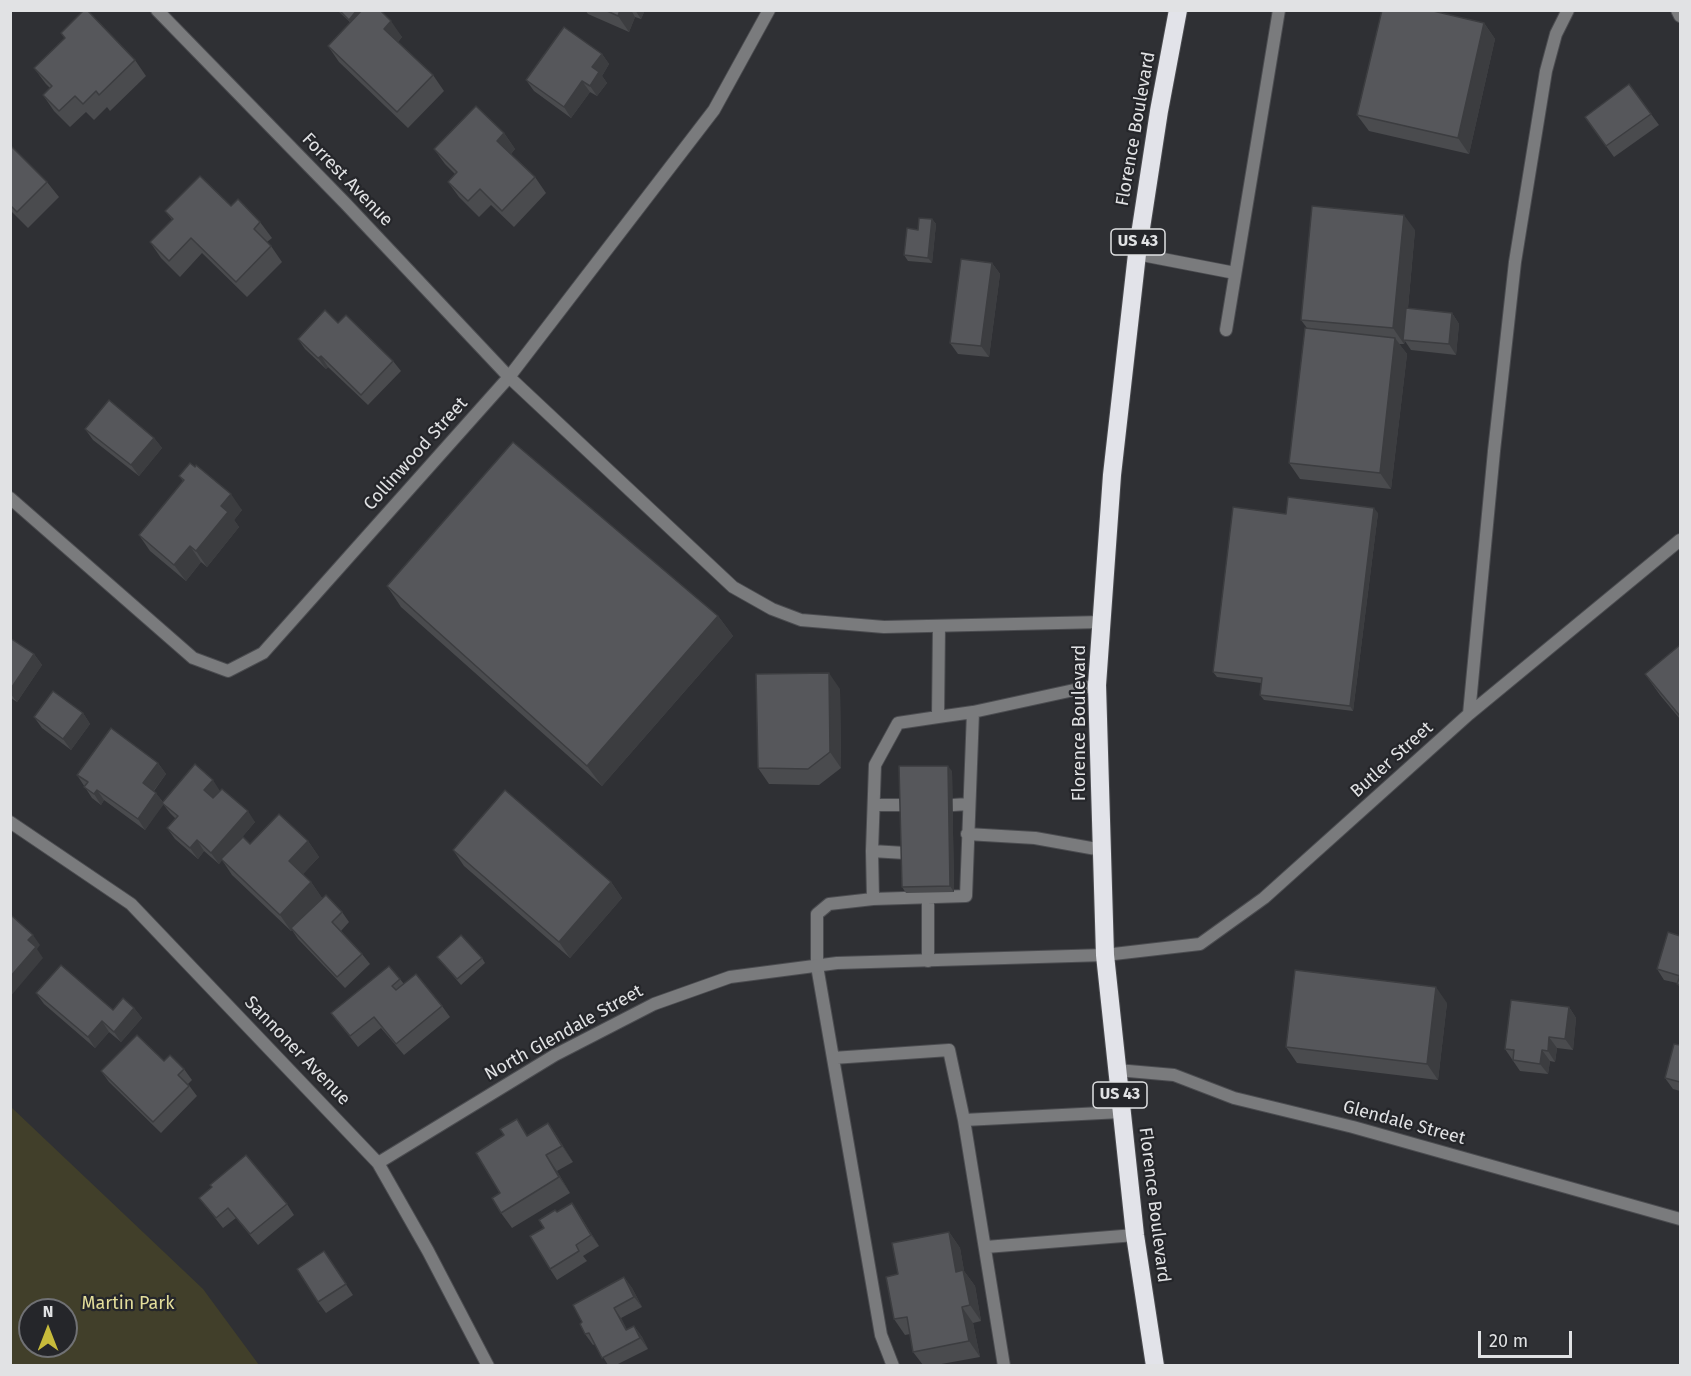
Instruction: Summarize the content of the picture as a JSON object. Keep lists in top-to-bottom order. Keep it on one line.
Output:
{"streets":{"highway":["Florence Boulevard","US 43"],"street":["Forrest Avenue","Collinwood Street","Butler Street","North Glendale Street","Sannoner Avenue","Glendale Street"]},"crossings":[["Florence Boulevard","Forrest Avenue"],["Florence Boulevard","Butler Street"],["Florence Boulevard","North Glendale Street"],["Florence Boulevard","Glendale Street"],["Forrest Avenue","Collinwood Street"],["Butler Street","North Glendale Street"],["North Glendale Street","Sannoner Avenue"]],"parks":["Martin Park"],"scale_bar":"20 m","north":"top"}
